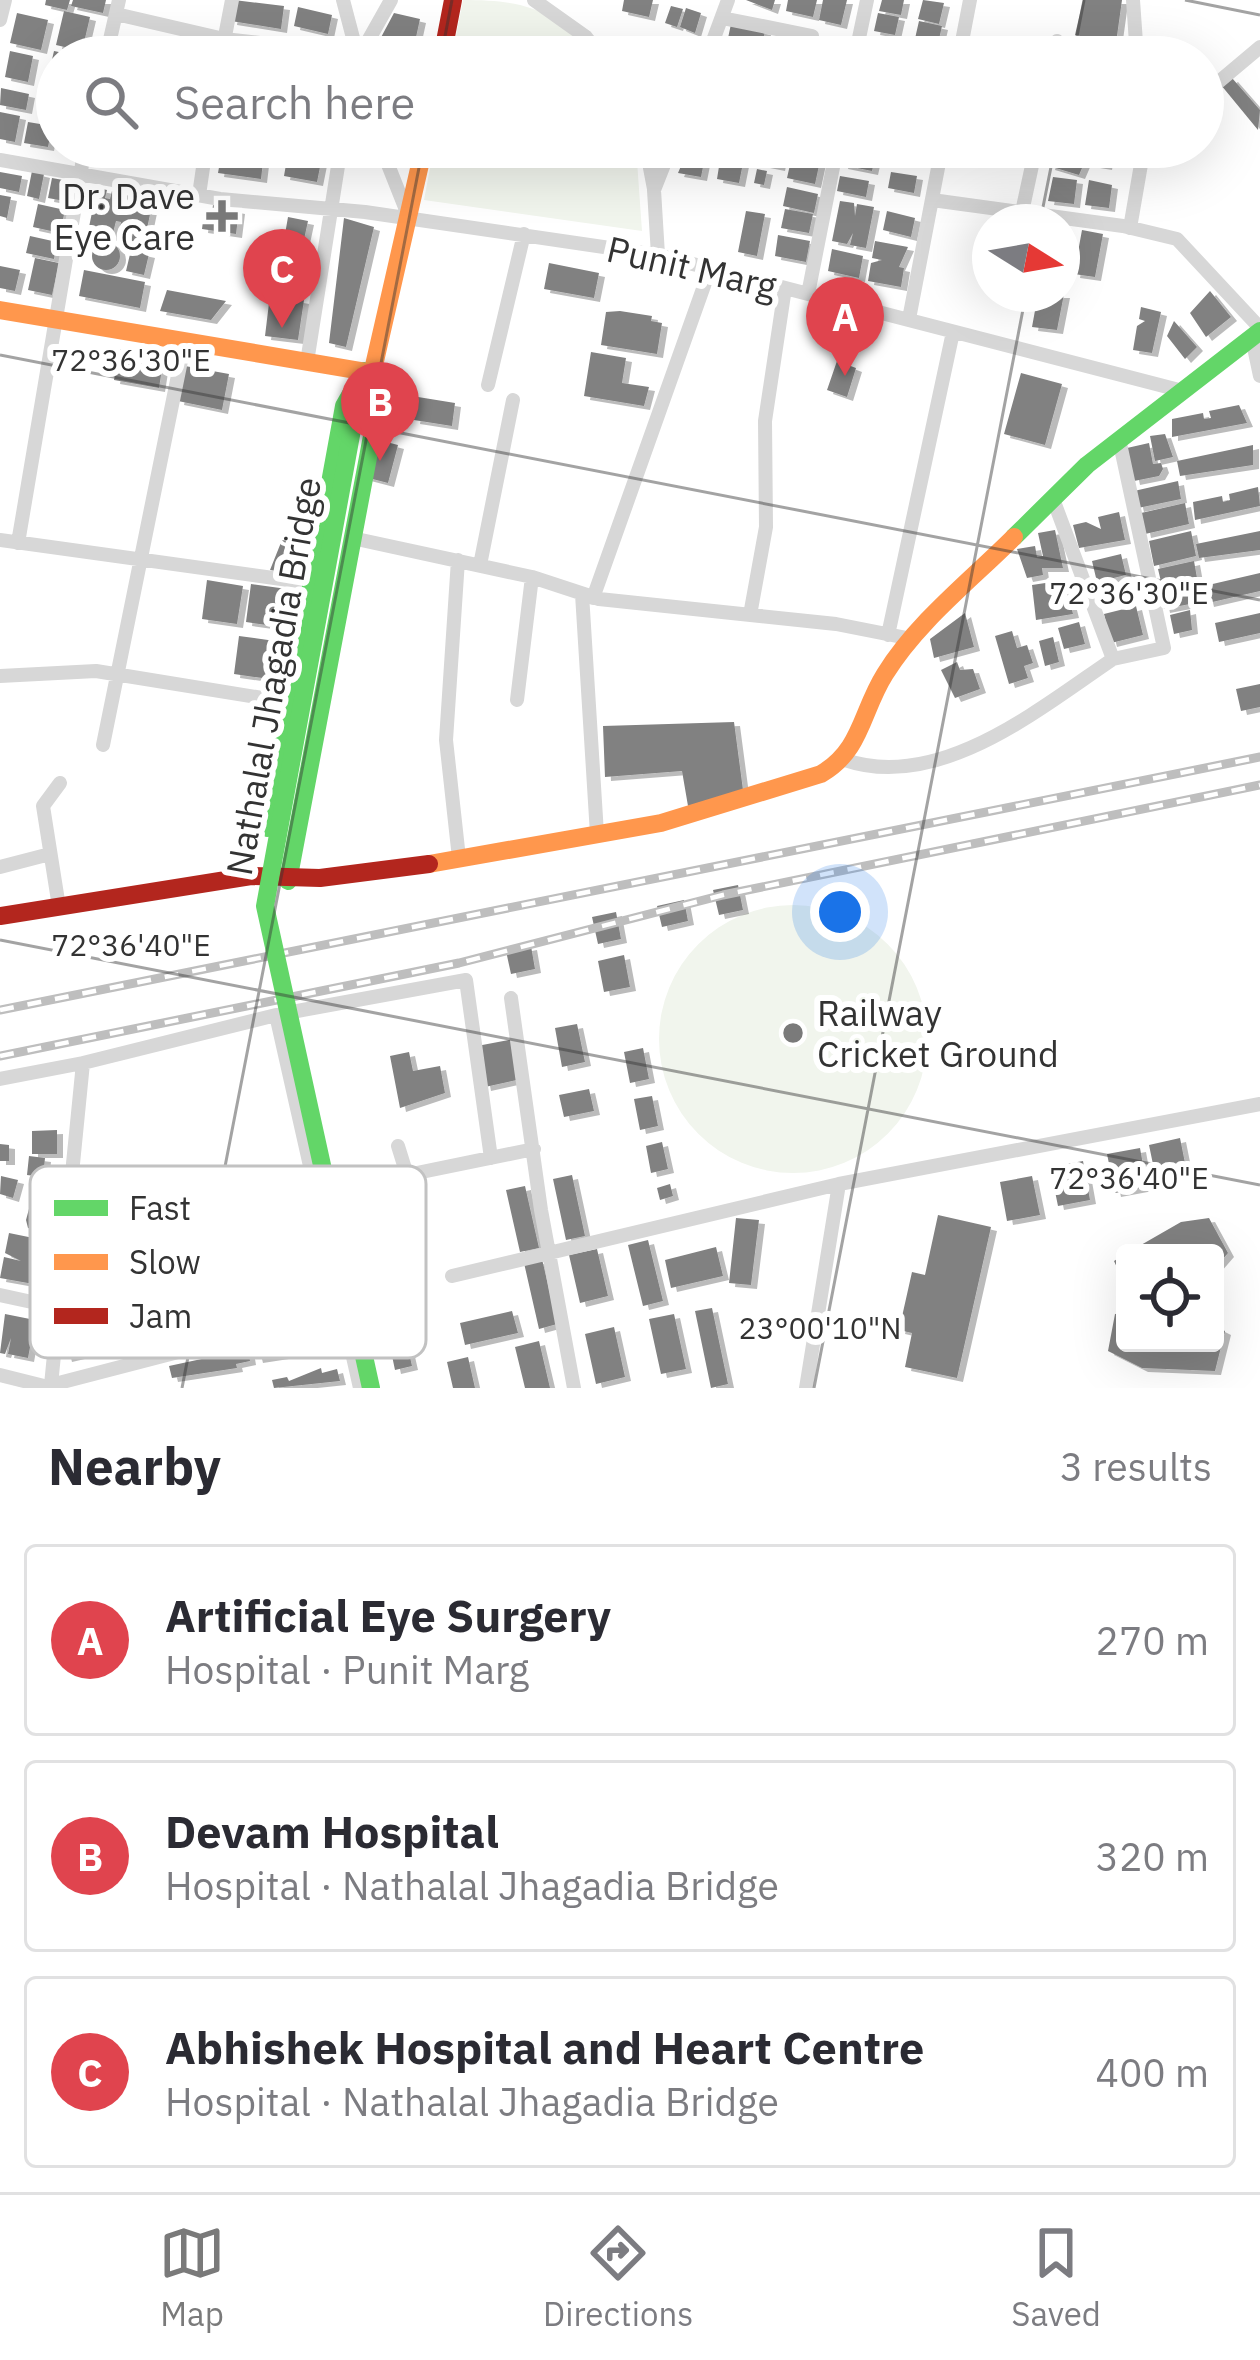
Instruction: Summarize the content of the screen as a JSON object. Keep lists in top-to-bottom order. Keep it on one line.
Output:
{"streets":{"street":["Punit Marg","Nathalal Jhagadia Bridge"]},"places":{"health":["Dr. Dave Eye Care"],"other":["Railway Cricket Ground"]},"legend":["Fast","Slow","Jam"],"north":"right","page":{"search":"Search here","pins":["C","A","B"],"heading":["Nearby","3 results"],"list":[{"mark":"A","name":"Artificial Eye Surgery","note":"Hospital · Punit Marg","value":"270 m"},{"mark":"B","name":"Devam Hospital","note":"Hospital · Nathalal Jhagadia Bridge","value":"320 m"},{"mark":"C","name":"Abhishek Hospital and Heart Centre","note":"Hospital · Nathalal Jhagadia Bridge","value":"400 m"}],"nav":["Map","Directions","Saved"]},"coordinates":["72°36'30\"E","72°36'40\"E","23°00'10\"N"]}
